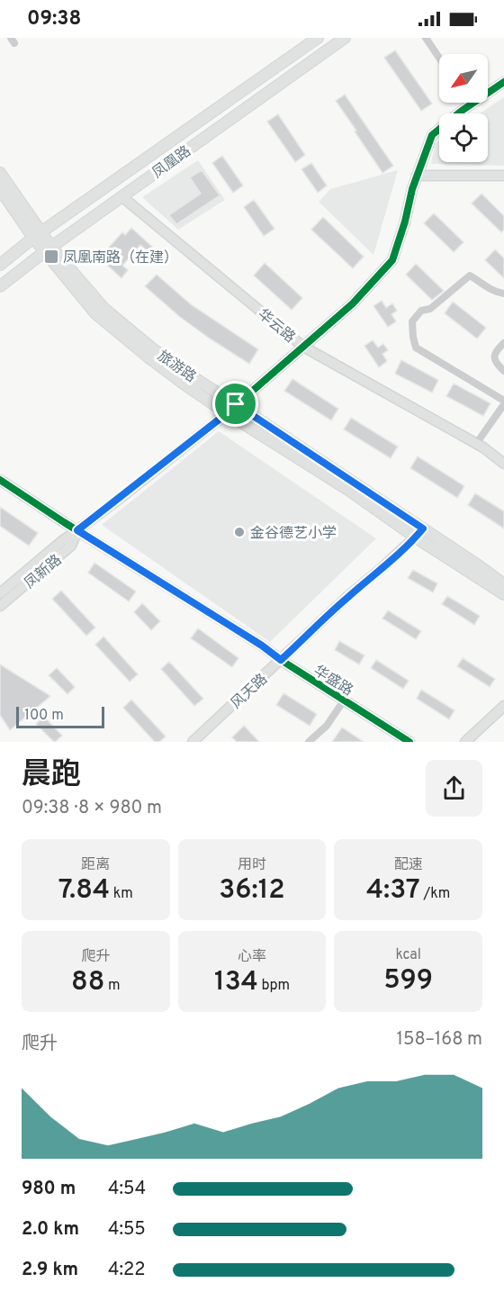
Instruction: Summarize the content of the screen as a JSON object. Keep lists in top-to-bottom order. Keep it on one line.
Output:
{"streets":{"main road":["凤凰路","旅游路"],"street":["华云路","凤新路","华盛路","风天路"]},"crossings":[["凤凰路","华云路"],["凤凰路","旅游路"],["旅游路","风天路"],["凤新路","华盛路"],["华盛路","风天路"]],"places":{"transit":["凤凰南路（在建）"],"other":["金谷德艺小学"]},"scale_bar":"100 m","north":"bottom left","page":{"status":"09:38","scale":"100 m","heading":["晨跑","09:38 · 8 × 980 m"],"stats":[["距离","7.84 km"],["用时","36:12"],["配速","4:37 /km"],["爬升","88 m"],["心率","134 bpm"],["kcal","599"]],"chart":["爬升","158–168 m"],"list":[{"name":"980 m","note":"4:54"},{"name":"2.0 km","note":"4:55"},{"name":"2.9 km","note":"4:22"}]}}
